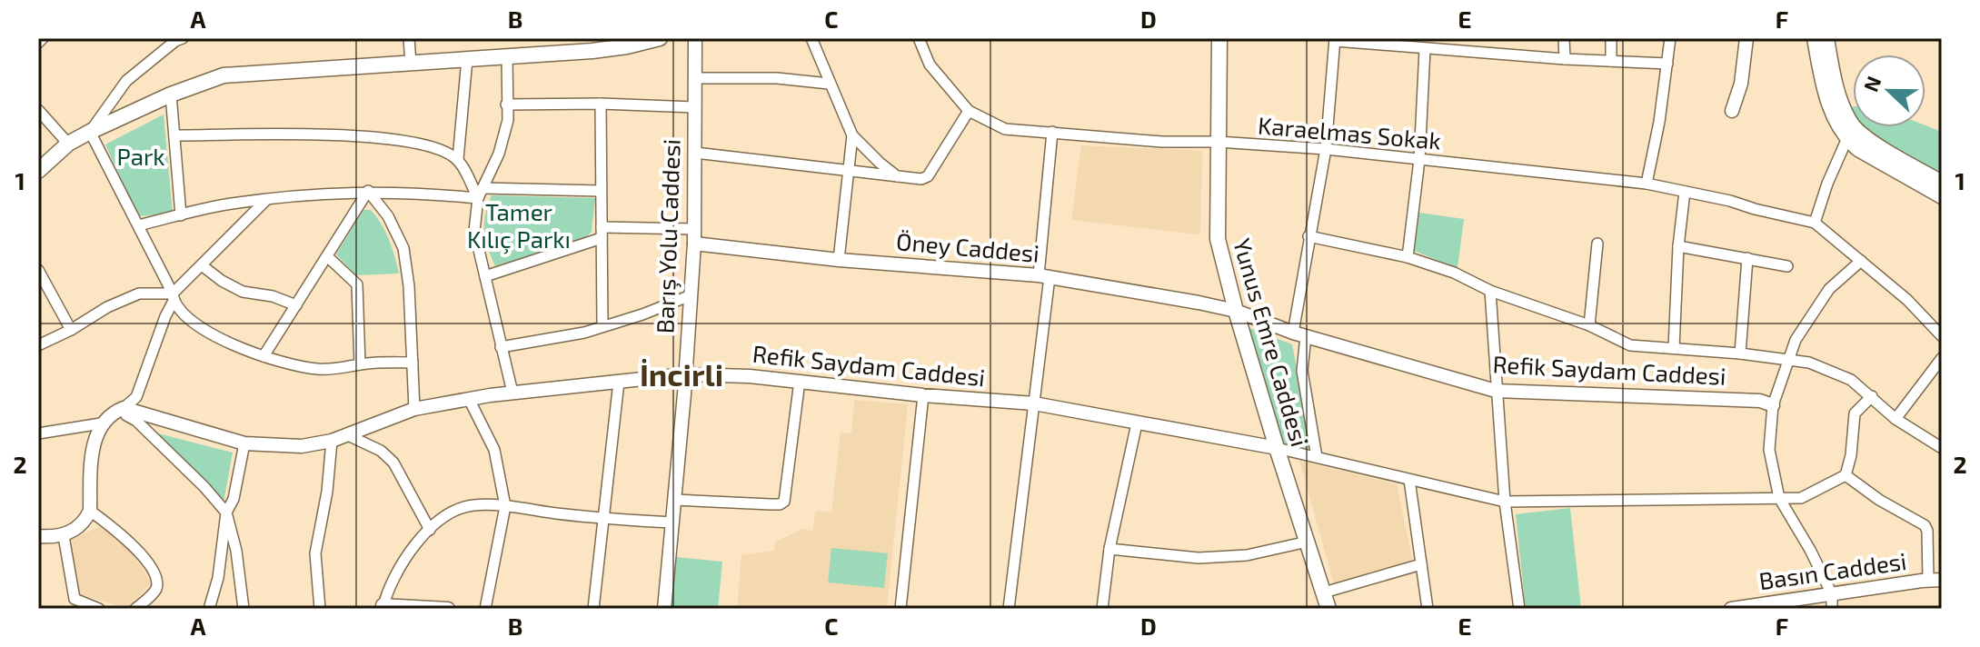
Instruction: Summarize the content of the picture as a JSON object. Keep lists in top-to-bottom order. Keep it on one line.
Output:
{"streets":{"main road":["Yunus Emre Caddesi"],"street":["Karaelmas Sokak","Barış Yolu Caddesi","Öney Caddesi","Refik Saydam Caddesi","Basın Caddesi"]},"crossings":[["Karaelmas Sokak","Yunus Emre Caddesi"],["Barış Yolu Caddesi","Öney Caddesi"],["Barış Yolu Caddesi","Refik Saydam Caddesi"],["Öney Caddesi","Yunus Emre Caddesi"],["Öney Caddesi","Refik Saydam Caddesi"],["Yunus Emre Caddesi","Refik Saydam Caddesi"]],"districts":["İncirli"],"parks":["Park","Tamer Kılıç Parkı"],"north":"left","grid":{"columns":["A","B","C","D","E","F"],"rows":["1","2"]}}
